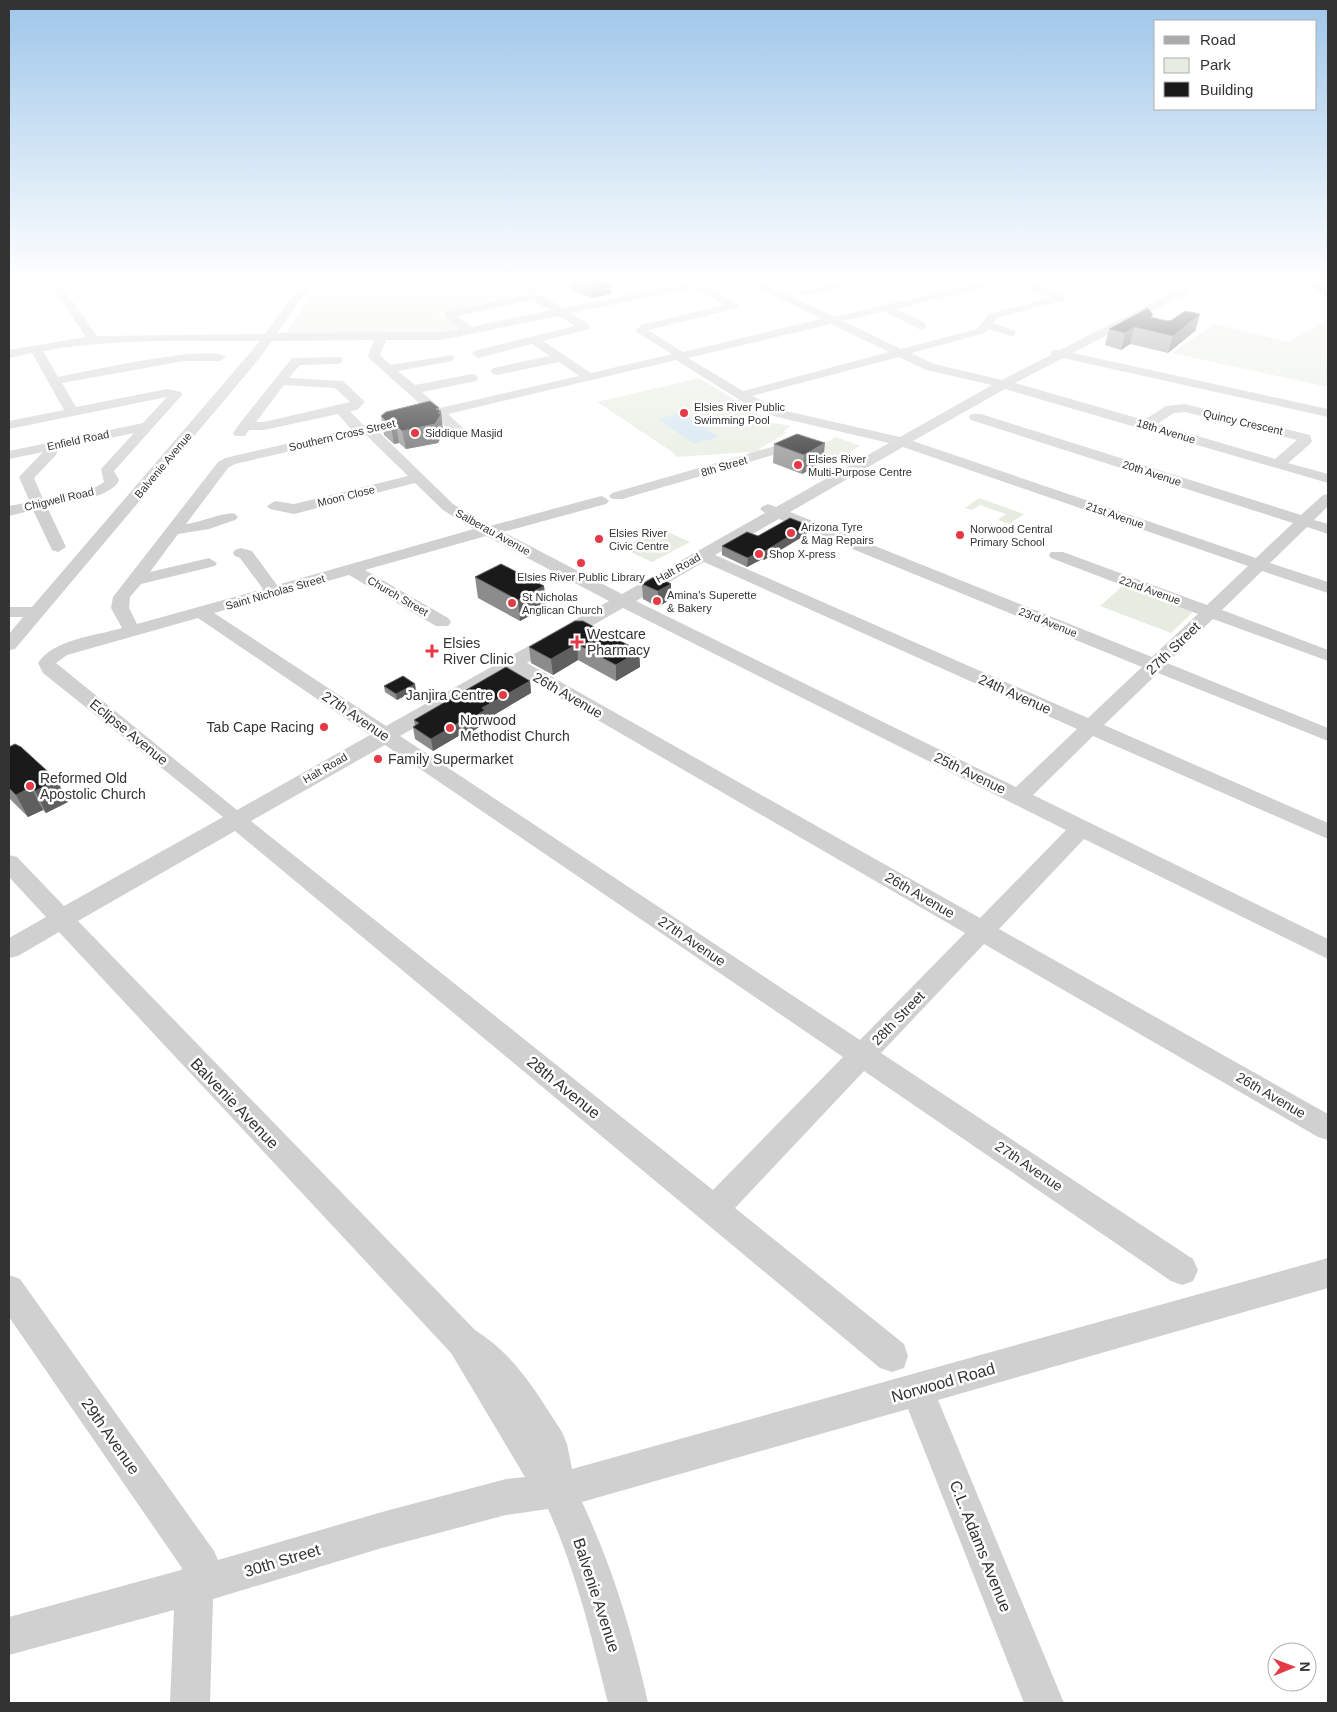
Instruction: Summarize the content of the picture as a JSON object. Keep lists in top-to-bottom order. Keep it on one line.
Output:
{"streets":{"street":["Quincy Crescent","18th Avenue","Southern Cross Street","Enfield Road","Balvenie Avenue","8th Street","20th Avenue","Moon Close","Chigwell Road","21st Avenue","Salberau Avenue","Halt Road","22nd Avenue","Saint Nicholas Street","Church Street","23rd Avenue","27th Street","24th Avenue","26th Avenue","27th Avenue","Eclipse Avenue","25th Avenue","28th Street","28th Avenue","Norwood Road","29th Avenue","C.L. Adams Avenue","30th Street"]},"crossings":[["Quincy Crescent","18th Avenue"],["18th Avenue","Halt Road"],["Southern Cross Street","Salberau Avenue"],["Southern Cross Street","Saint Nicholas Street"],["Enfield Road","Chigwell Road"],["Balvenie Avenue","Halt Road"],["Balvenie Avenue","Norwood Road"],["Balvenie Avenue","30th Street"],["8th Street","21st Avenue"],["8th Street","Salberau Avenue"],["8th Street","Saint Nicholas Street"],["20th Avenue","27th Street"],["Moon Close","Salberau Avenue"],["21st Avenue","Halt Road"],["21st Avenue","27th Street"],["Salberau Avenue","Halt Road"],["Salberau Avenue","Saint Nicholas Street"],["Salberau Avenue","25th Avenue"],["Halt Road","23rd Avenue"],["Halt Road","24th Avenue"],["Halt Road","26th Avenue"],["Halt Road","27th Avenue"],["Halt Road","Eclipse Avenue"],["Halt Road","25th Avenue"],["Halt Road","28th Avenue"],["22nd Avenue","27th Street"],["Saint Nicholas Street","Church Street"],["Saint Nicholas Street","27th Avenue"],["Saint Nicholas Street","Eclipse Avenue"],["23rd Avenue","27th Street"],["27th Street","24th Avenue"],["27th Street","25th Avenue"],["26th Avenue","28th Street"],["27th Avenue","28th Street"],["Eclipse Avenue","28th Avenue"],["25th Avenue","28th Street"],["28th Street","28th Avenue"],["Norwood Road","C.L. Adams Avenue"],["Norwood Road","30th Street"],["29th Avenue","30th Street"]],"places":{"other":["Elsies River Public Swimming Pool","Siddique Masjid","Elsies River Multi-Purpose Centre","Arizona Tyre & Mag Repairs","Norwood Central Primary School","Elsies River Civic Centre","Shop X-press","Elsies River Public Library","Amina's Superette & Bakery","St Nicholas Anglican Church","Janjira Centre","Tab Cape Racing","Norwood Methodist Church","Family Supermarket","Reformed Old Apostolic Church"],"health":["Westcare Pharmacy","Elsies River Clinic"]},"legend":["Road","Park","Building"],"north":"right"}
